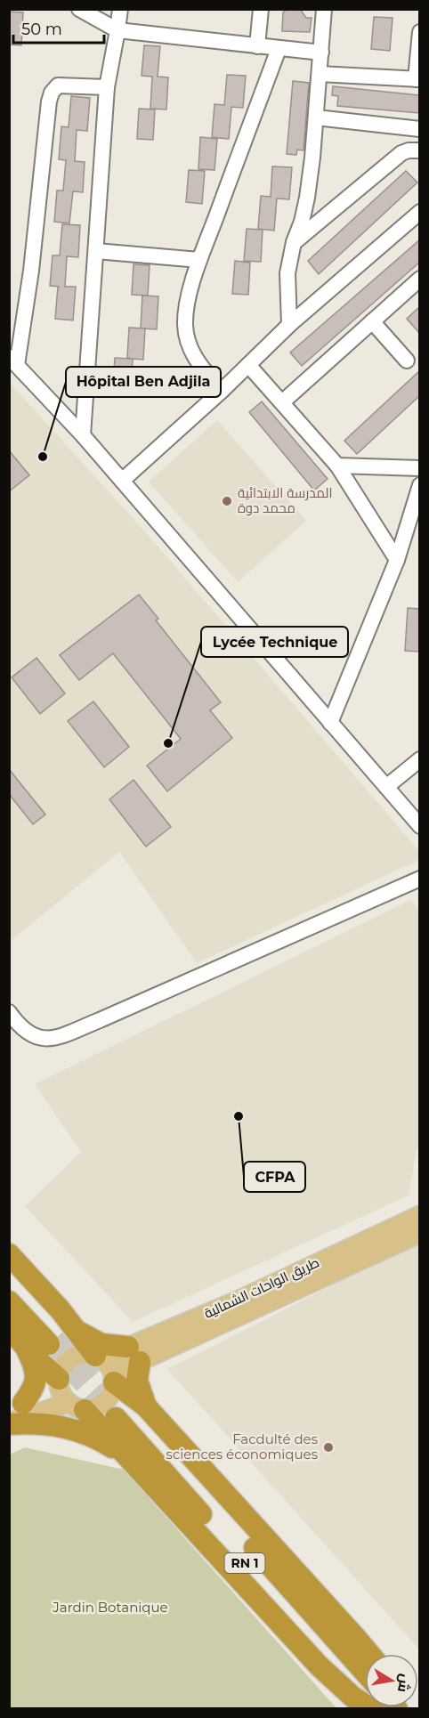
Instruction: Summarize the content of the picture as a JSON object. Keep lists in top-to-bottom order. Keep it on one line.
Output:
{"streets":{"highway":["RN 1"],"main road":["طريق الواحات الشمالية"]},"parks":["Jardin Botanique"],"places":["Hôpital Ben Adjila","المدرسة الابتدائية محمد دوة","Lycée Technique","CFPA","Facdulté des sciences économiques"],"scale_bar":"50 m","north":"right"}
